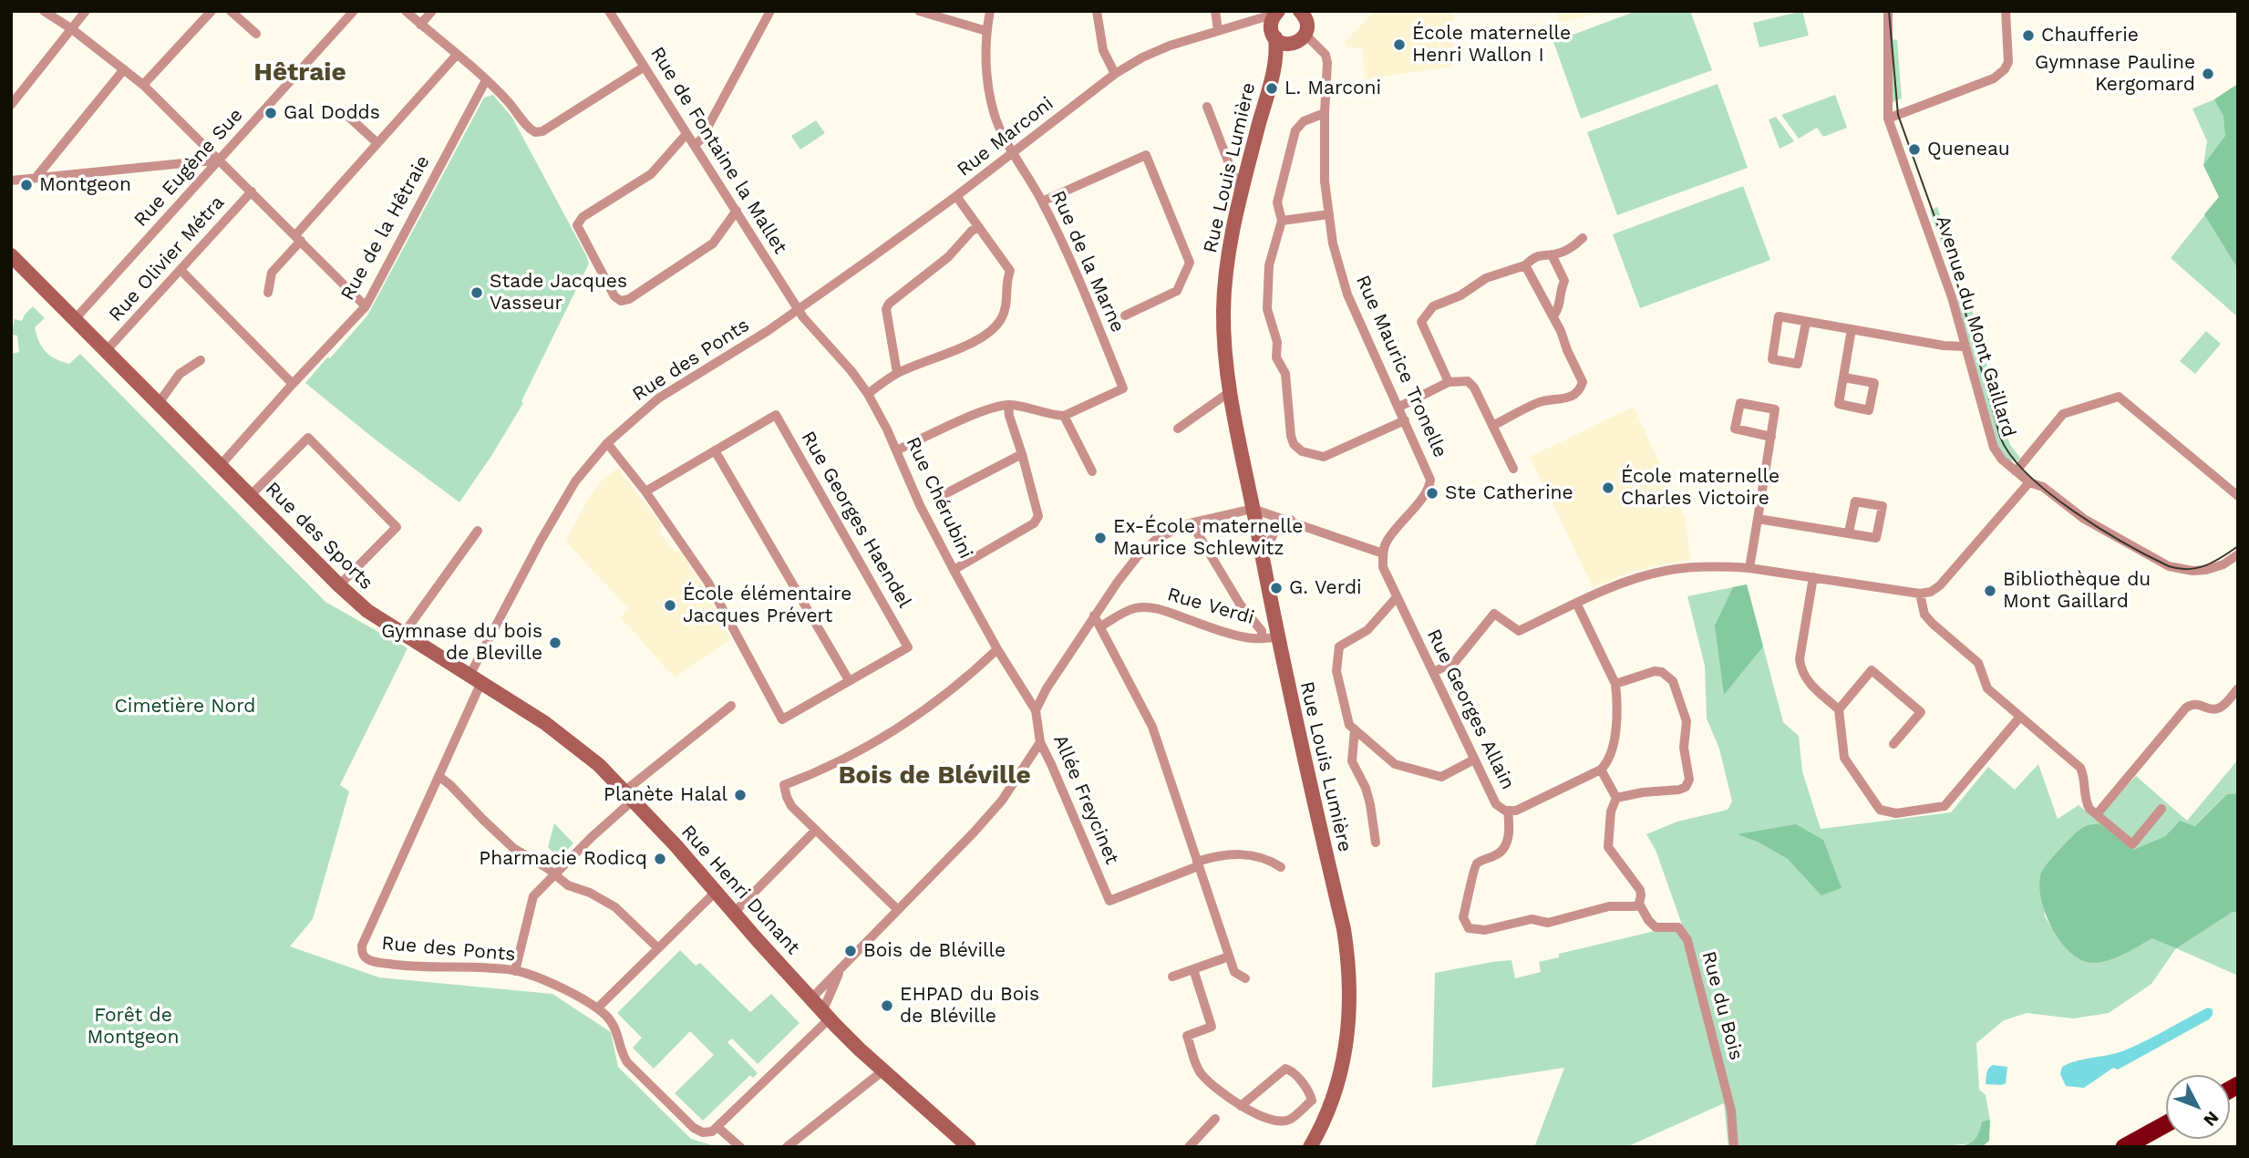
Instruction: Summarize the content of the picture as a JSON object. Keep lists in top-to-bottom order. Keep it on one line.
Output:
{"streets":{"street":["Rue Marconi","Rue de Fontaine la Mallet","Rue Eugène Sue","Rue Louis Lumière","Rue de la Hêtraie","Rue Olivier Métra","Rue de la Marne","Avenue du Mont Gaillard","Rue des Ponts","Rue Maurice Tronelle","Rue Chérubini","Rue Georges Haendel","Rue des Sports","Rue Verdi","Rue Georges Allain","Allée Freycinet","Rue Henri Dunant","Rue du Bois"]},"crossings":[["Rue Marconi","Rue de Fontaine la Mallet"],["Rue Marconi","Rue Louis Lumière"],["Rue Marconi","Rue de la Marne"],["Rue Marconi","Rue des Ponts"],["Rue Marconi","Rue Chérubini"],["Rue de Fontaine la Mallet","Rue des Ponts"],["Rue de Fontaine la Mallet","Rue Chérubini"],["Rue Eugène Sue","Rue des Sports"],["Rue Louis Lumière","Rue Verdi"],["Rue de la Hêtraie","Rue des Sports"],["Rue Olivier Métra","Rue des Sports"],["Rue des Ponts","Rue Chérubini"],["Rue des Ponts","Rue des Sports"],["Rue des Ponts","Rue Henri Dunant"],["Rue Maurice Tronelle","Rue Georges Allain"],["Rue Chérubini","Allée Freycinet"],["Rue des Sports","Rue Henri Dunant"]],"districts":["Hêtraie","Bois de Bléville"],"parks":["Cimetière Nord","Forêt de Montgeon"],"places":["Chaufferie","École maternelle Henri Wallon I","Gymnase Pauline Kergomard","L. Marconi","Gal Dodds","Queneau","Montgeon","Stade Jacques Vasseur","École maternelle Charles Victoire","Ste Catherine","Ex-École maternelle Maurice Schlewitz","G. Verdi","Bibliothèque du Mont Gaillard","École élémentaire Jacques Prévert","Gymnase du bois de Bleville","Planète Halal","Pharmacie Rodicq","Bois de Bléville","EHPAD du Bois de Bléville"],"north":"bottom right"}
